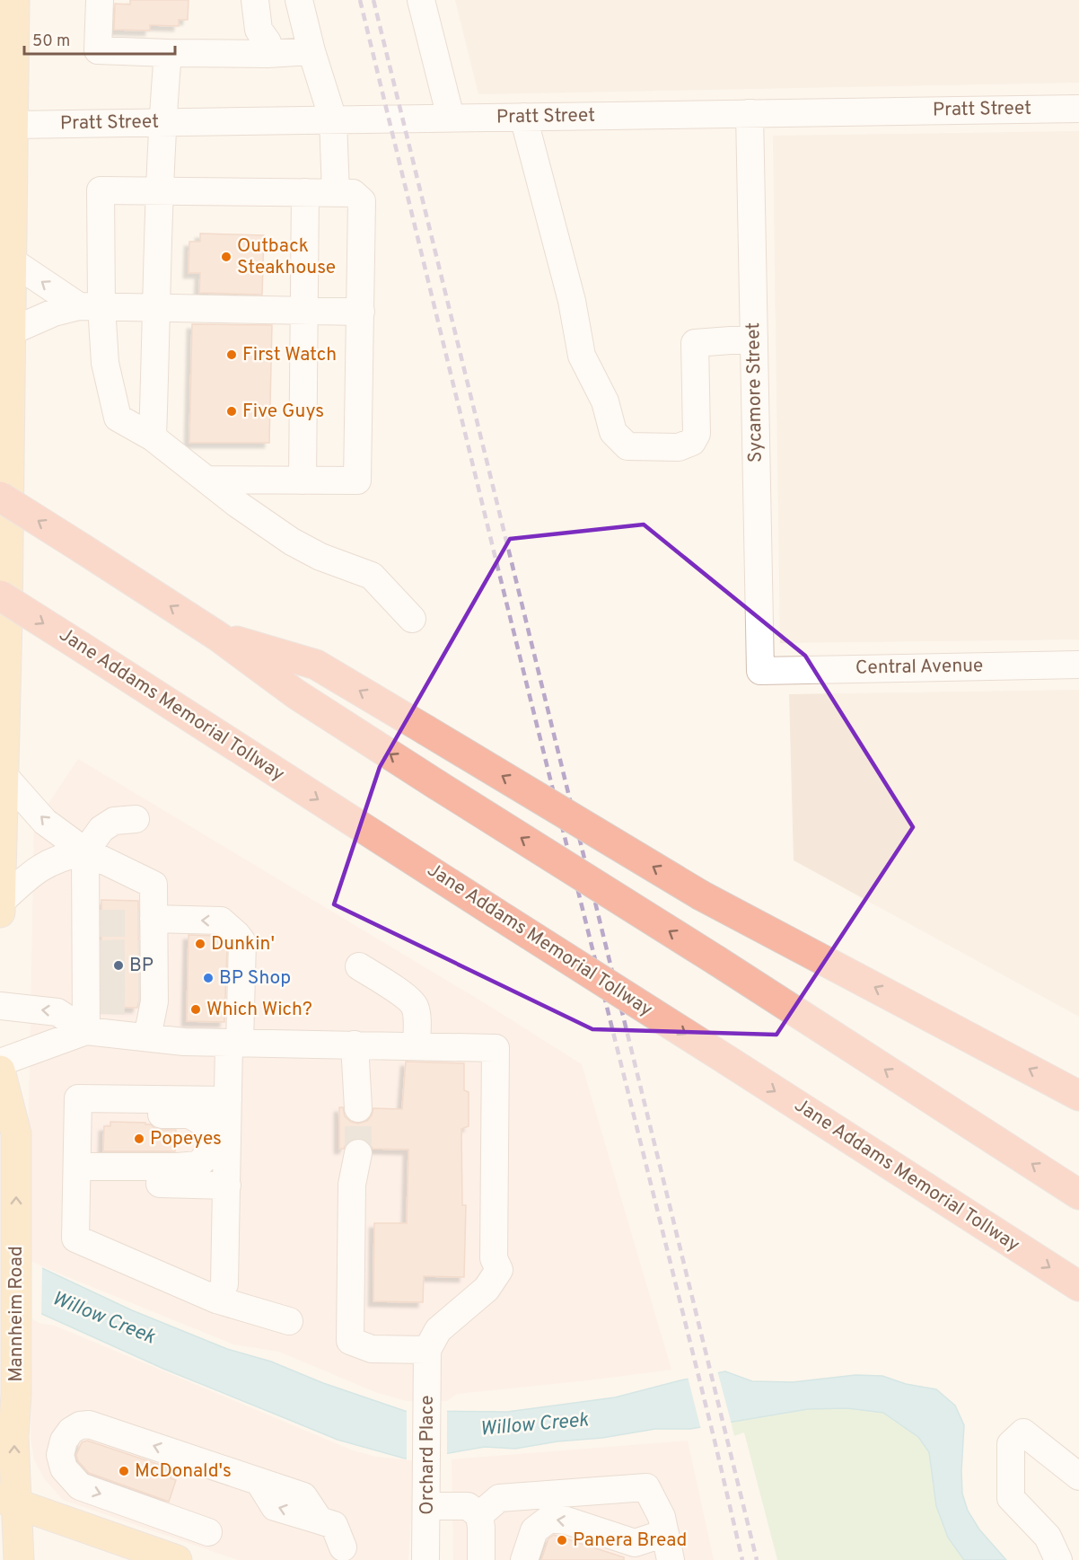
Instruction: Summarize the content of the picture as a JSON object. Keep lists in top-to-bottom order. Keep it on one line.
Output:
{"streets":{"highway":["Jane Addams Memorial Tollway"],"main road":["Mannheim Road"],"street":["Pratt Street","Sycamore Street","Central Avenue","Orchard Place"]},"crossings":[["Pratt Street","Sycamore Street"],["Sycamore Street","Central Avenue"]],"one_way":["Mannheim Road"],"water":["Willow Creek"],"places":["Outback Steakhouse","First Watch","Five Guys","Dunkin'","BP","BP Shop","Which Wich?","Popeyes","McDonald's","Panera Bread"],"scale_bar":"50 m"}
